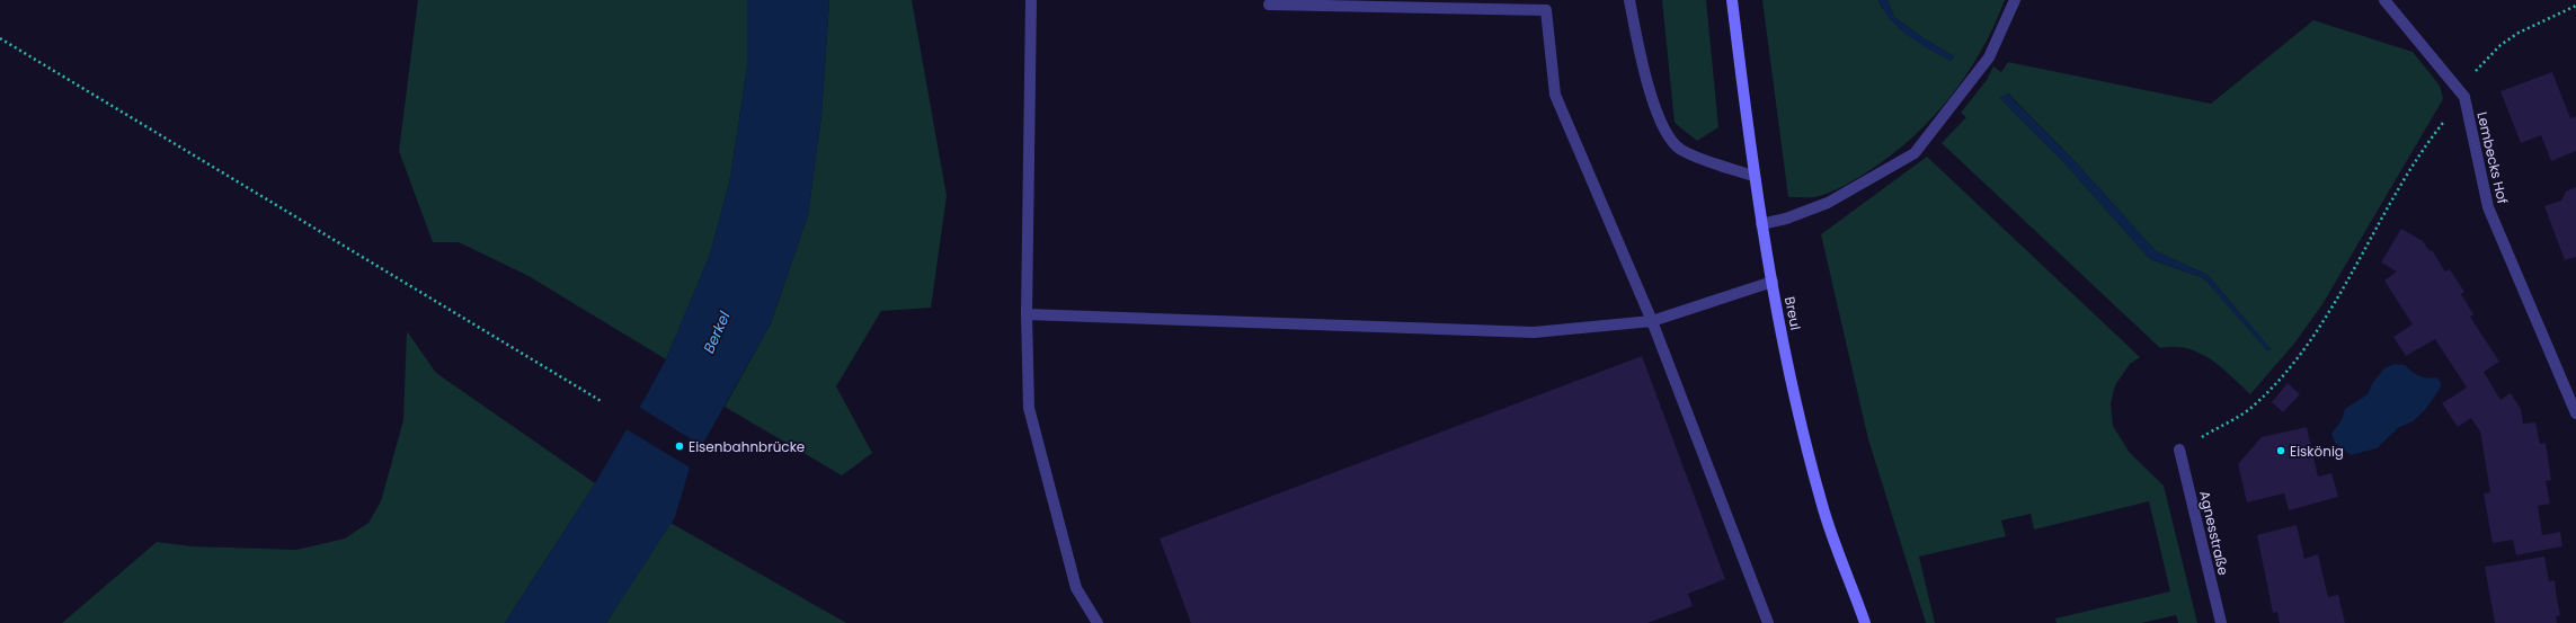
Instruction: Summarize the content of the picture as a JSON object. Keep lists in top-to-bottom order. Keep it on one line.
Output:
{"streets":{"main road":["Breul"],"street":["Lembecks Hof","Agnesstraße"]},"water":["Berkel"],"places":["Eisenbahnbrücke","Eiskönig"]}
